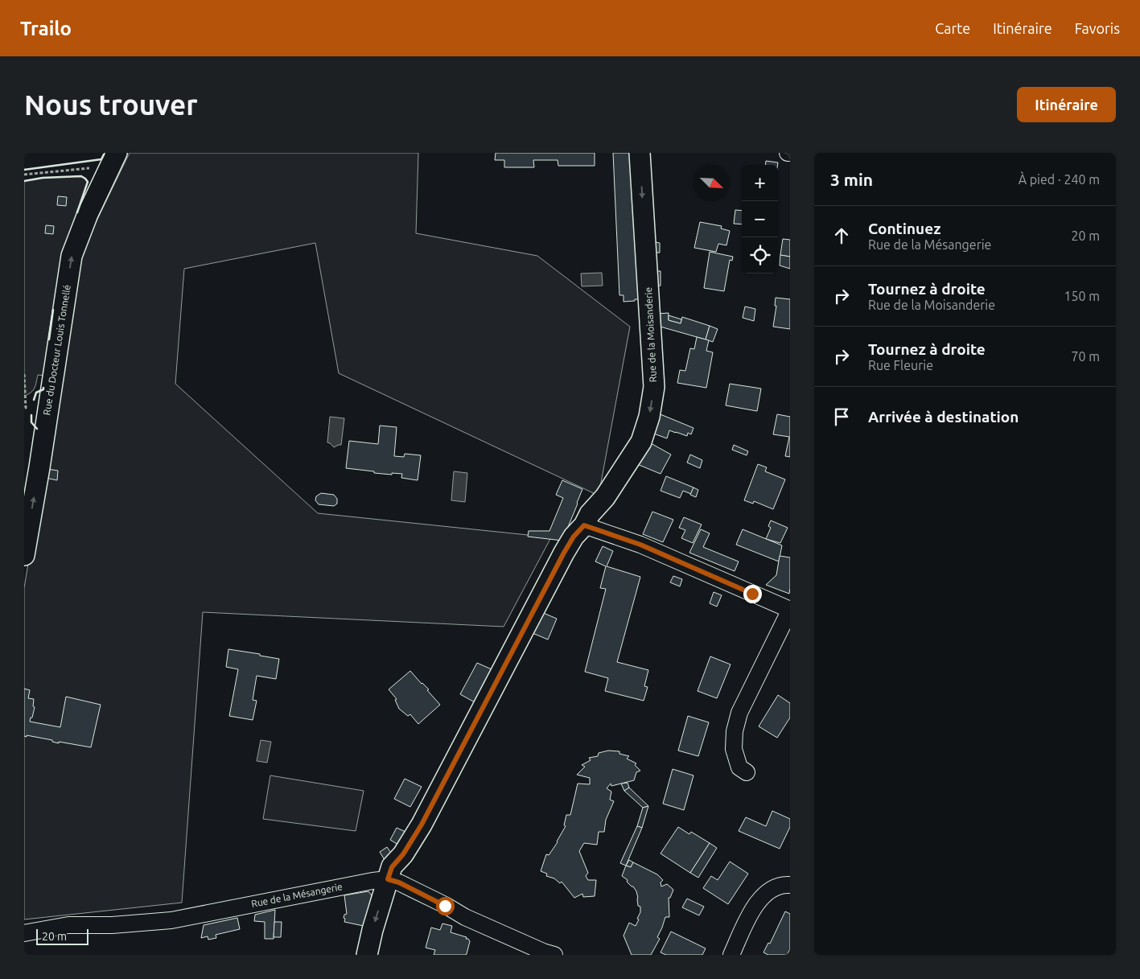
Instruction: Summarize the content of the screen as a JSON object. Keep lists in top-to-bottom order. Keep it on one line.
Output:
{"streets":{"street":["Rue de la Moisanderie","Rue du Docteur Louis Tonnellé","Rue de la Mésangerie"]},"crossings":[["Rue de la Moisanderie","Rue de la Mésangerie"]],"one_way":["Rue de la Moisanderie","Rue du Docteur Louis Tonnellé"],"scale_bar":"20 m","north":"bottom right","page":{"header":"Trailo","nav":["Carte","Itinéraire","Favoris"],"buttons":"Itinéraire","title":"Nous trouver","heading":["3 min","À pied · 240 m"],"map_buttons":["+","−"],"list":[["Continuez","Rue de la Mésangerie","20 m"],["Tournez à droite","Rue de la Moisanderie","150 m"],["Tournez à droite","Rue Fleurie","70 m"],"Arrivée à destination"],"scale":"20 m"}}
